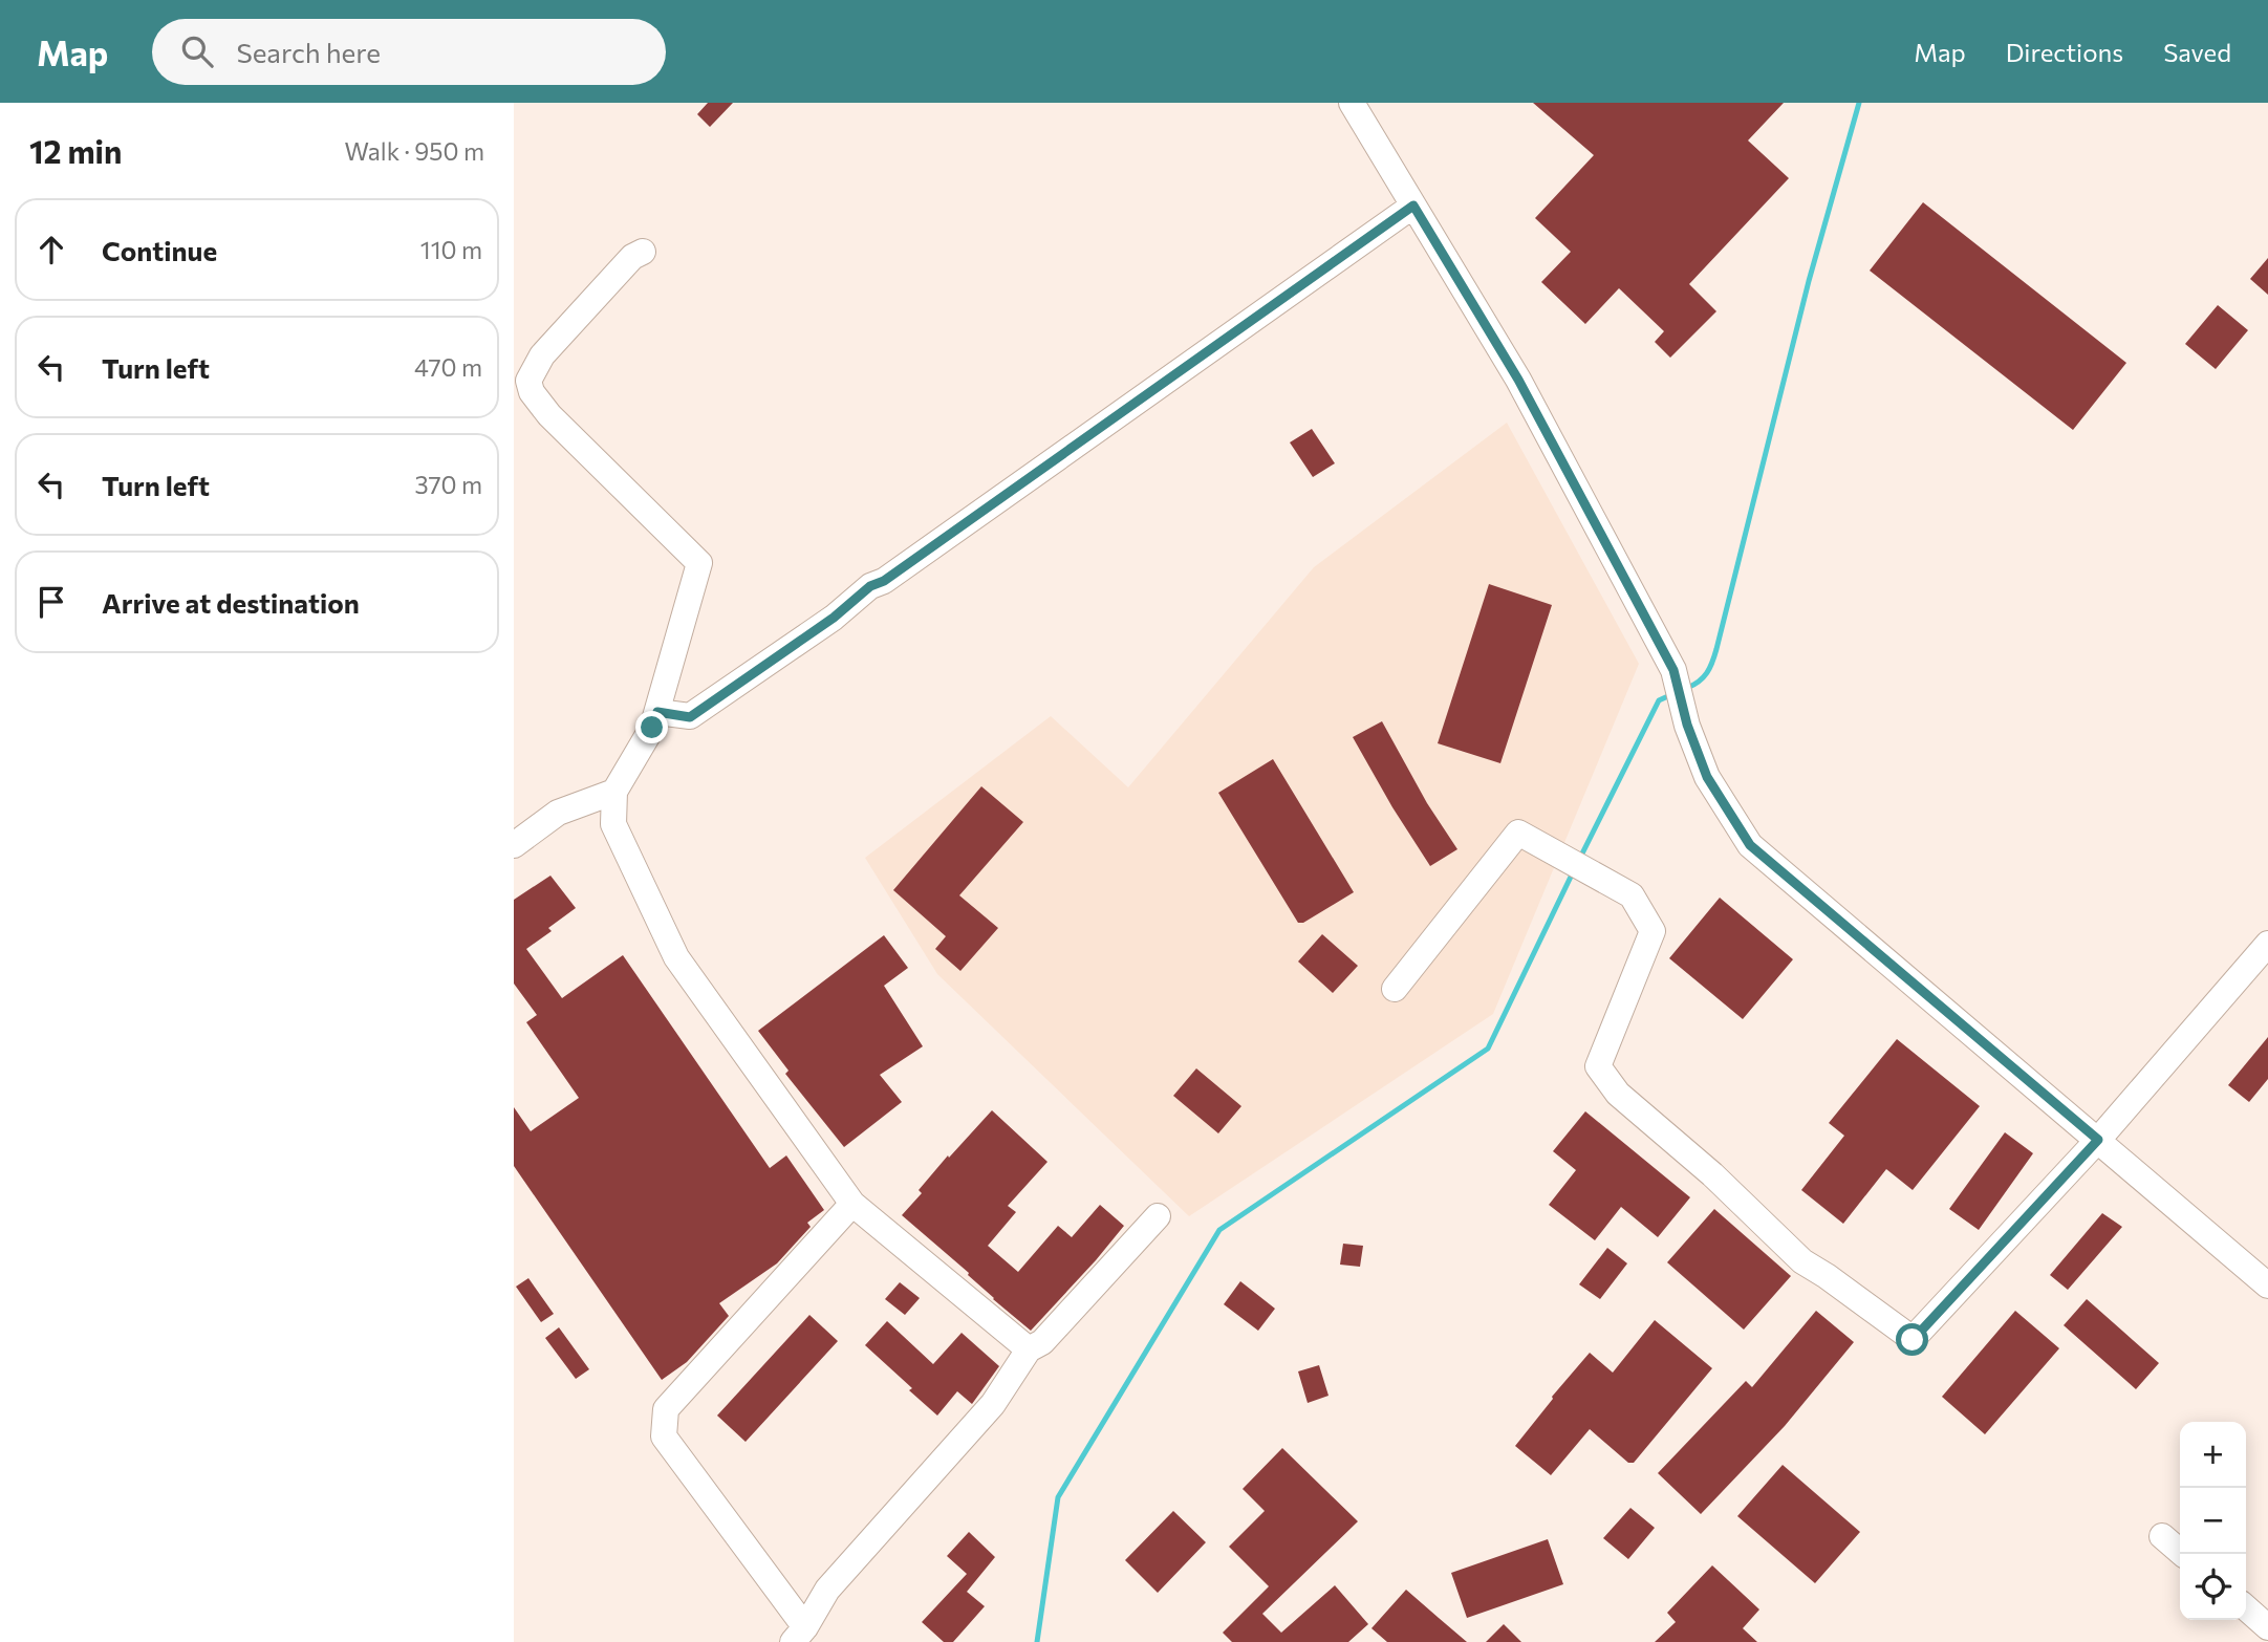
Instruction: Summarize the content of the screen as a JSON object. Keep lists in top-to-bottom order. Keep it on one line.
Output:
{"page":{"header":"Map","search":"Search here","nav":["Map","Directions","Saved"],"heading":["12 min","Walk · 950 m"],"list":[["Continue","110 m"],["Turn left","470 m"],["Turn left","370 m"],"Arrive at destination"],"map_buttons":["+","−"]}}
